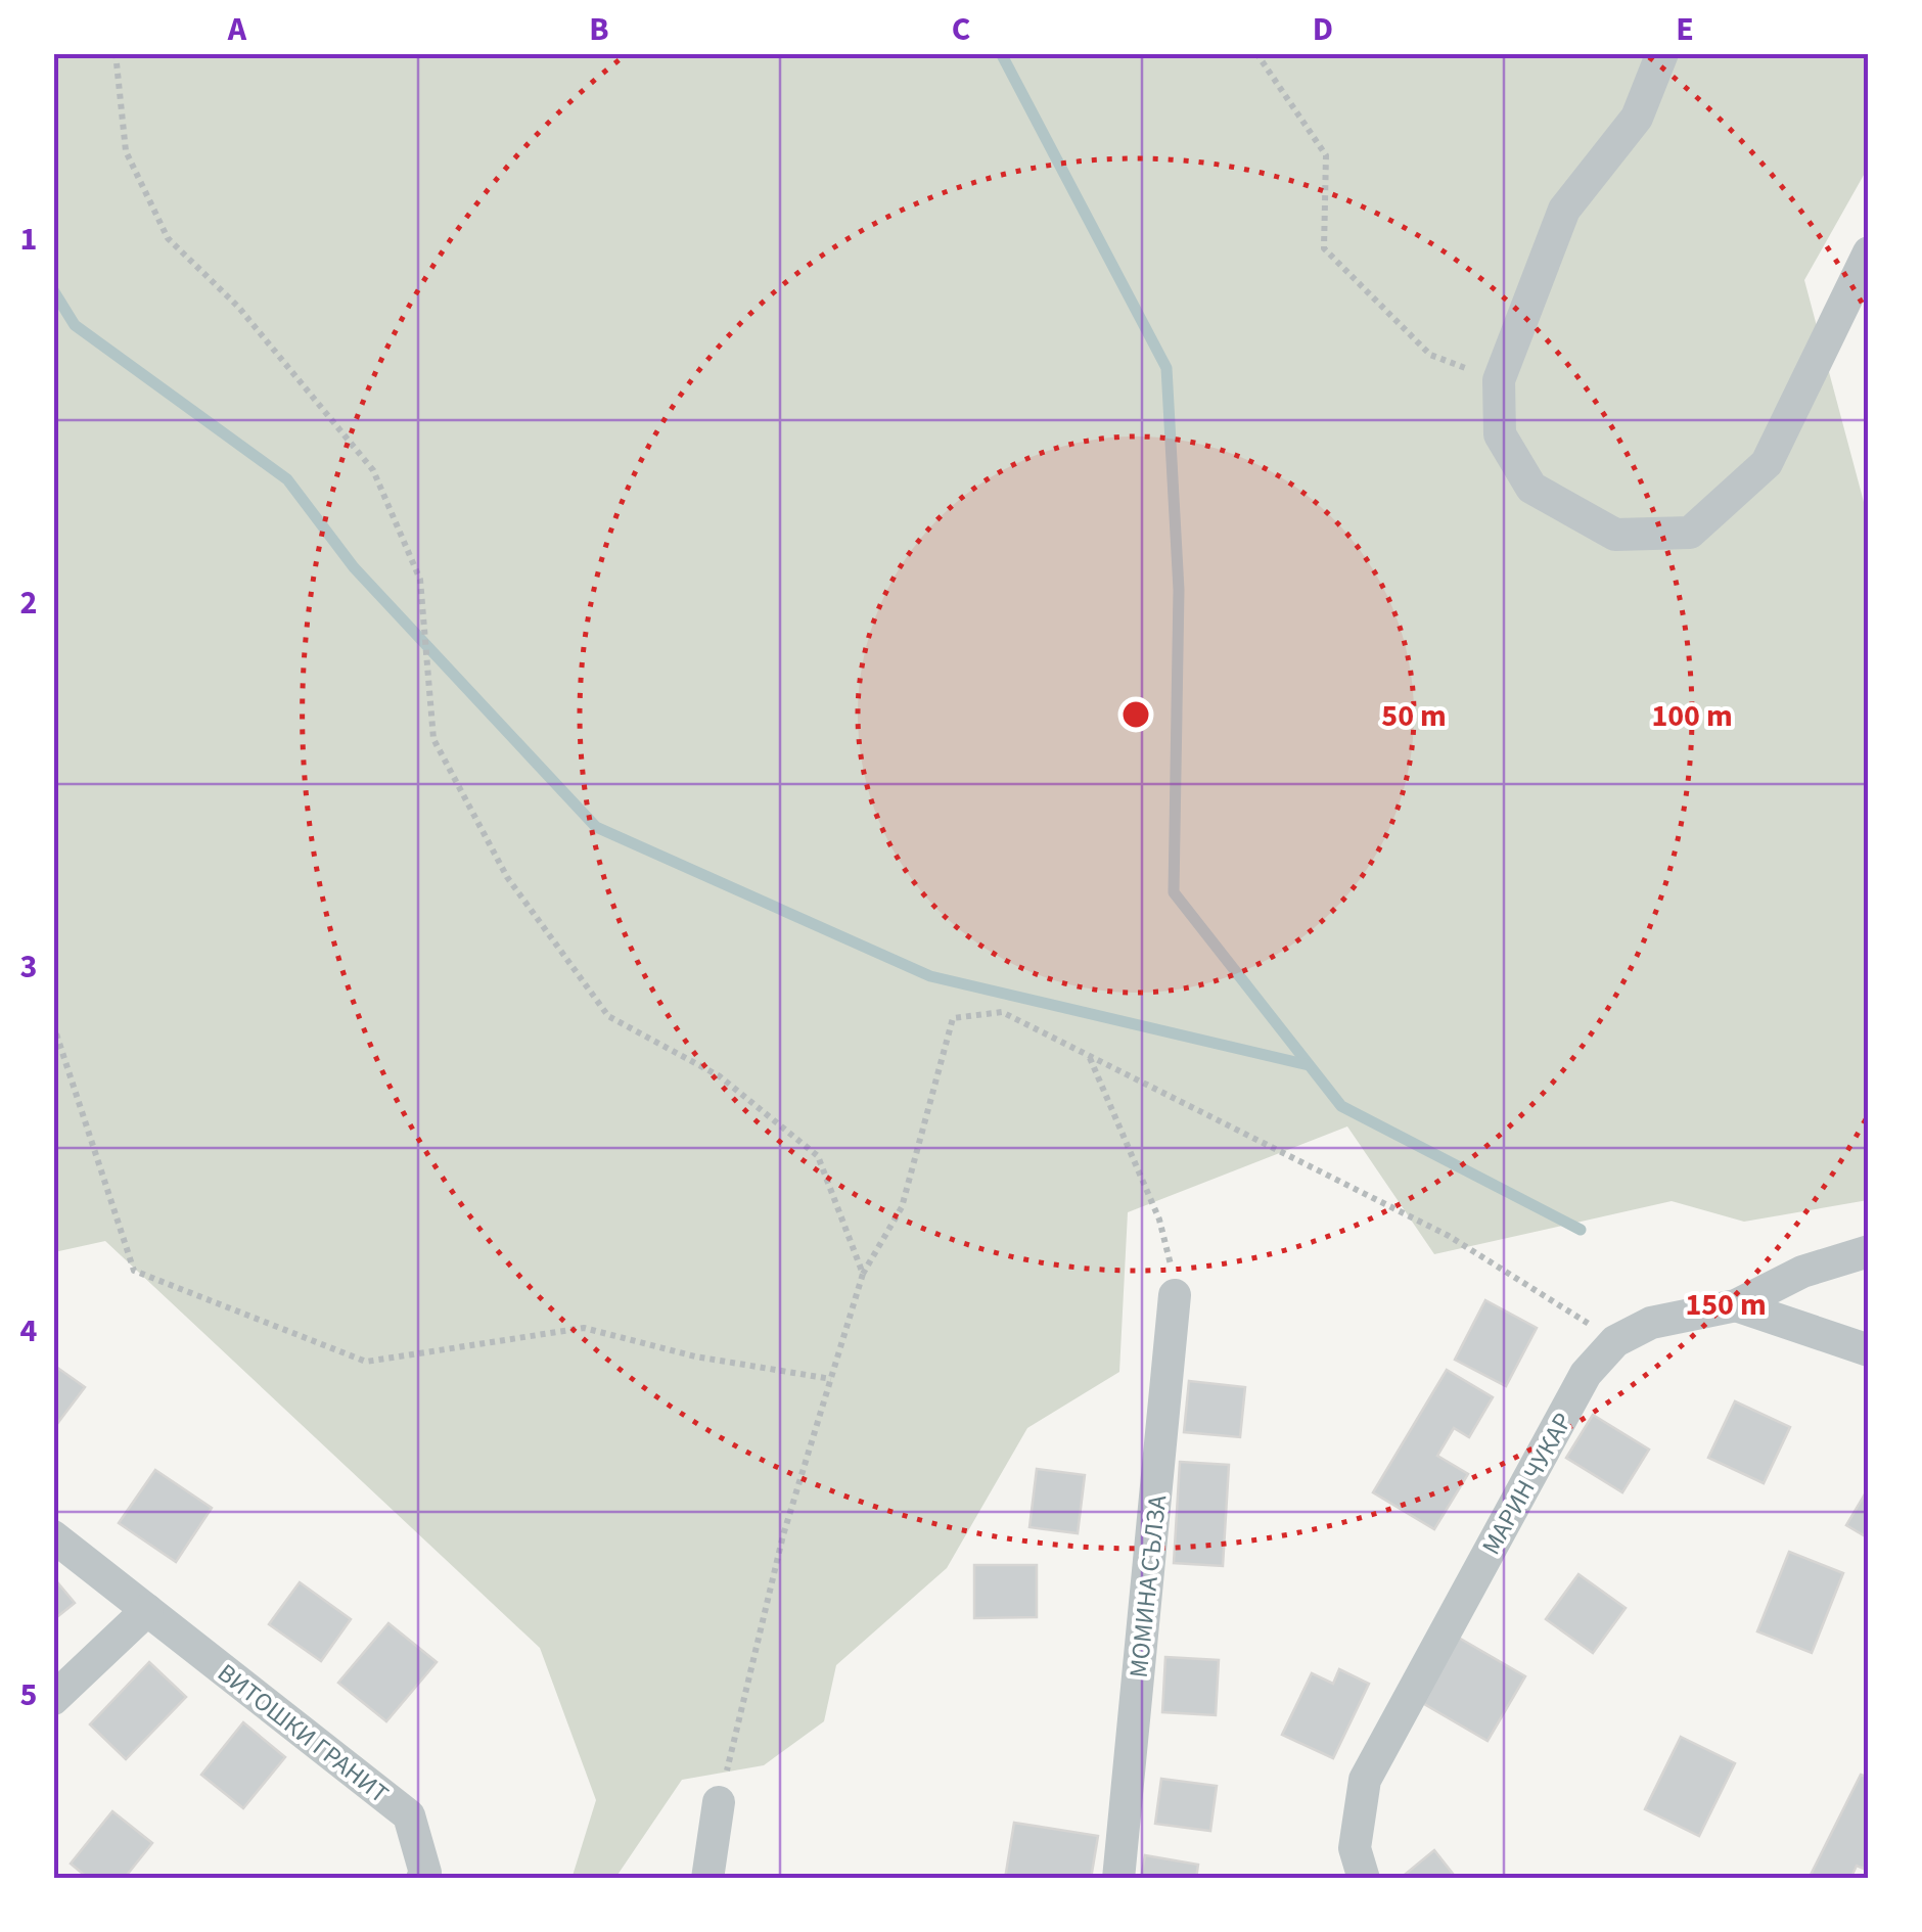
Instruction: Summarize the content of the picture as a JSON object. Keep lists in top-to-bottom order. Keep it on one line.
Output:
{"streets":{"street":["МАРИН ЧУКАР","МОМИНА СЪЛЗА","ВИТОШКИ ГРАНИТ"]},"grid":{"columns":["A","B","C","D","E"],"rows":["1","2","3","4","5"]},"rings":["50 m","100 m","150 m"]}
